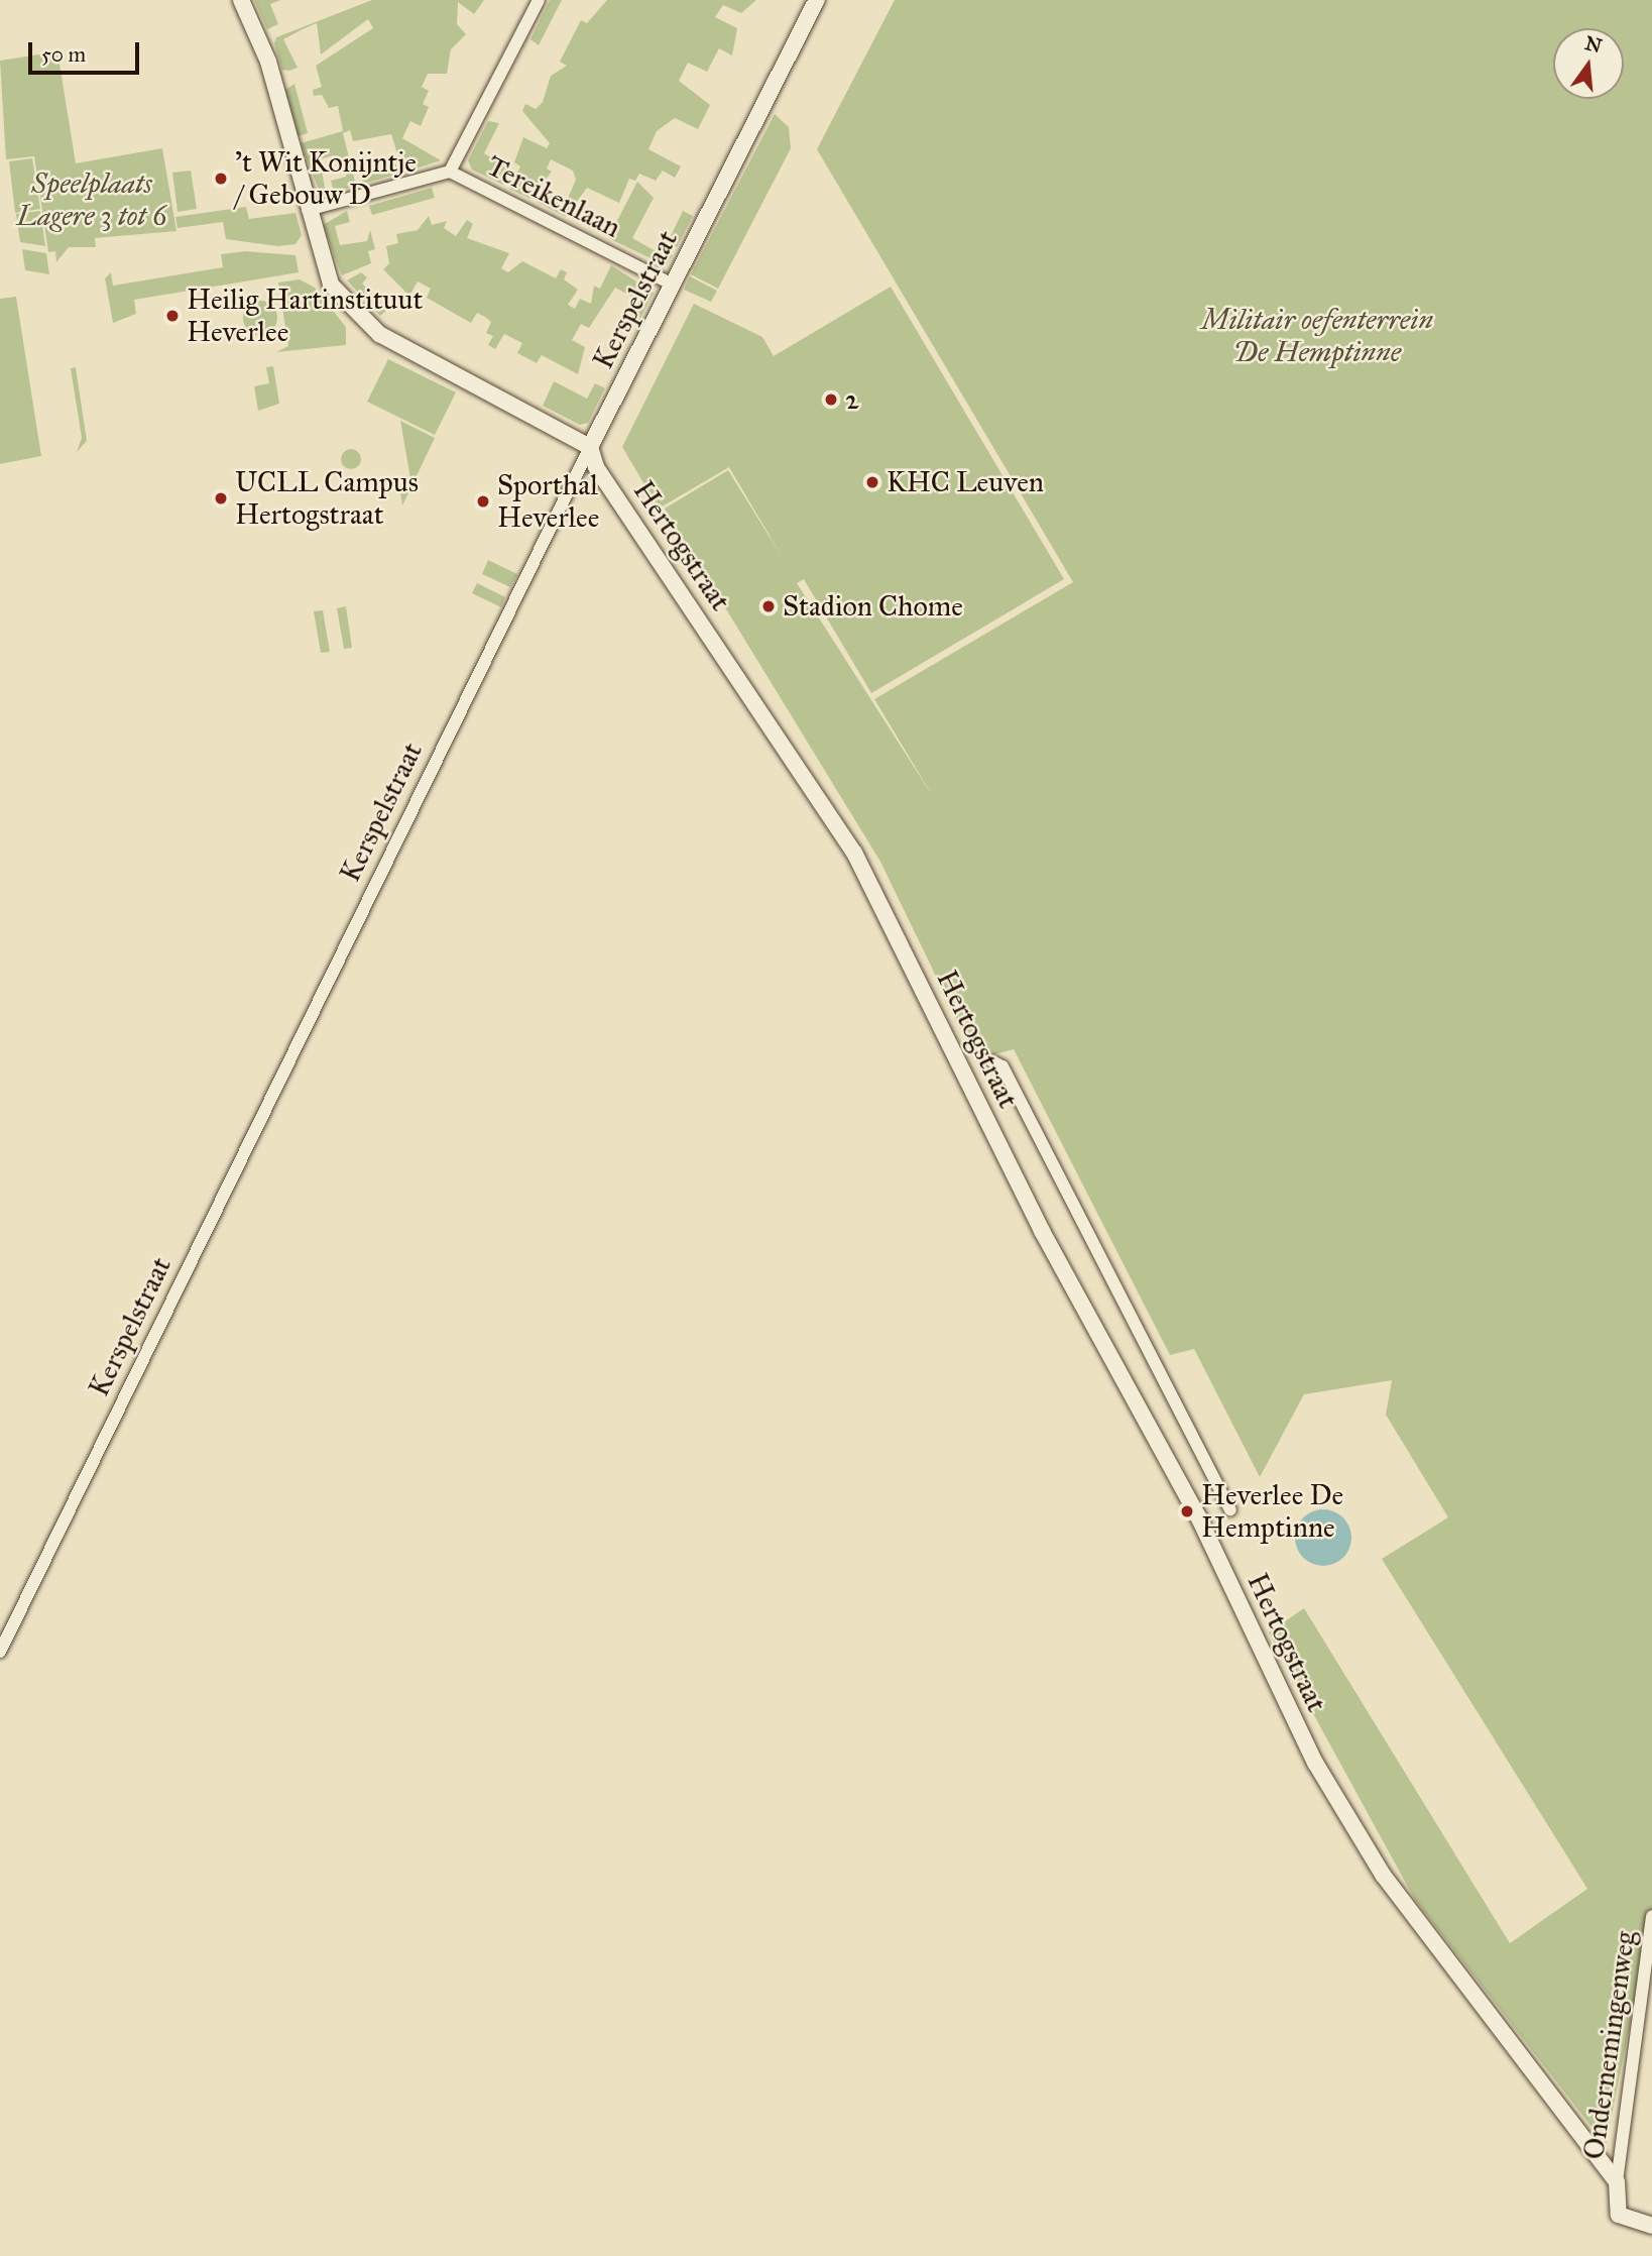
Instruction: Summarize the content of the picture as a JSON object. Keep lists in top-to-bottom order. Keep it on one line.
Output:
{"streets":{"street":["Tereikenlaan","Kerspelstraat","Hertogstraat","Ondernemingenweg"]},"crossings":[["Tereikenlaan","Kerspelstraat"],["Kerspelstraat","Hertogstraat"],["Hertogstraat","Ondernemingenweg"]],"parks":["Speelplaats Lagere 3 tot 6","Militair oefenterrein De Hemptinne"],"places":["'t Wit Konijntje / Gebouw D","Heilig Hartinstituut Heverlee","2","KHC Leuven","UCLL Campus Hertogstraat","Sporthal Heverlee","Stadion Chome","Heverlee De Hemptinne"],"scale_bar":"50 m","north":"top"}
